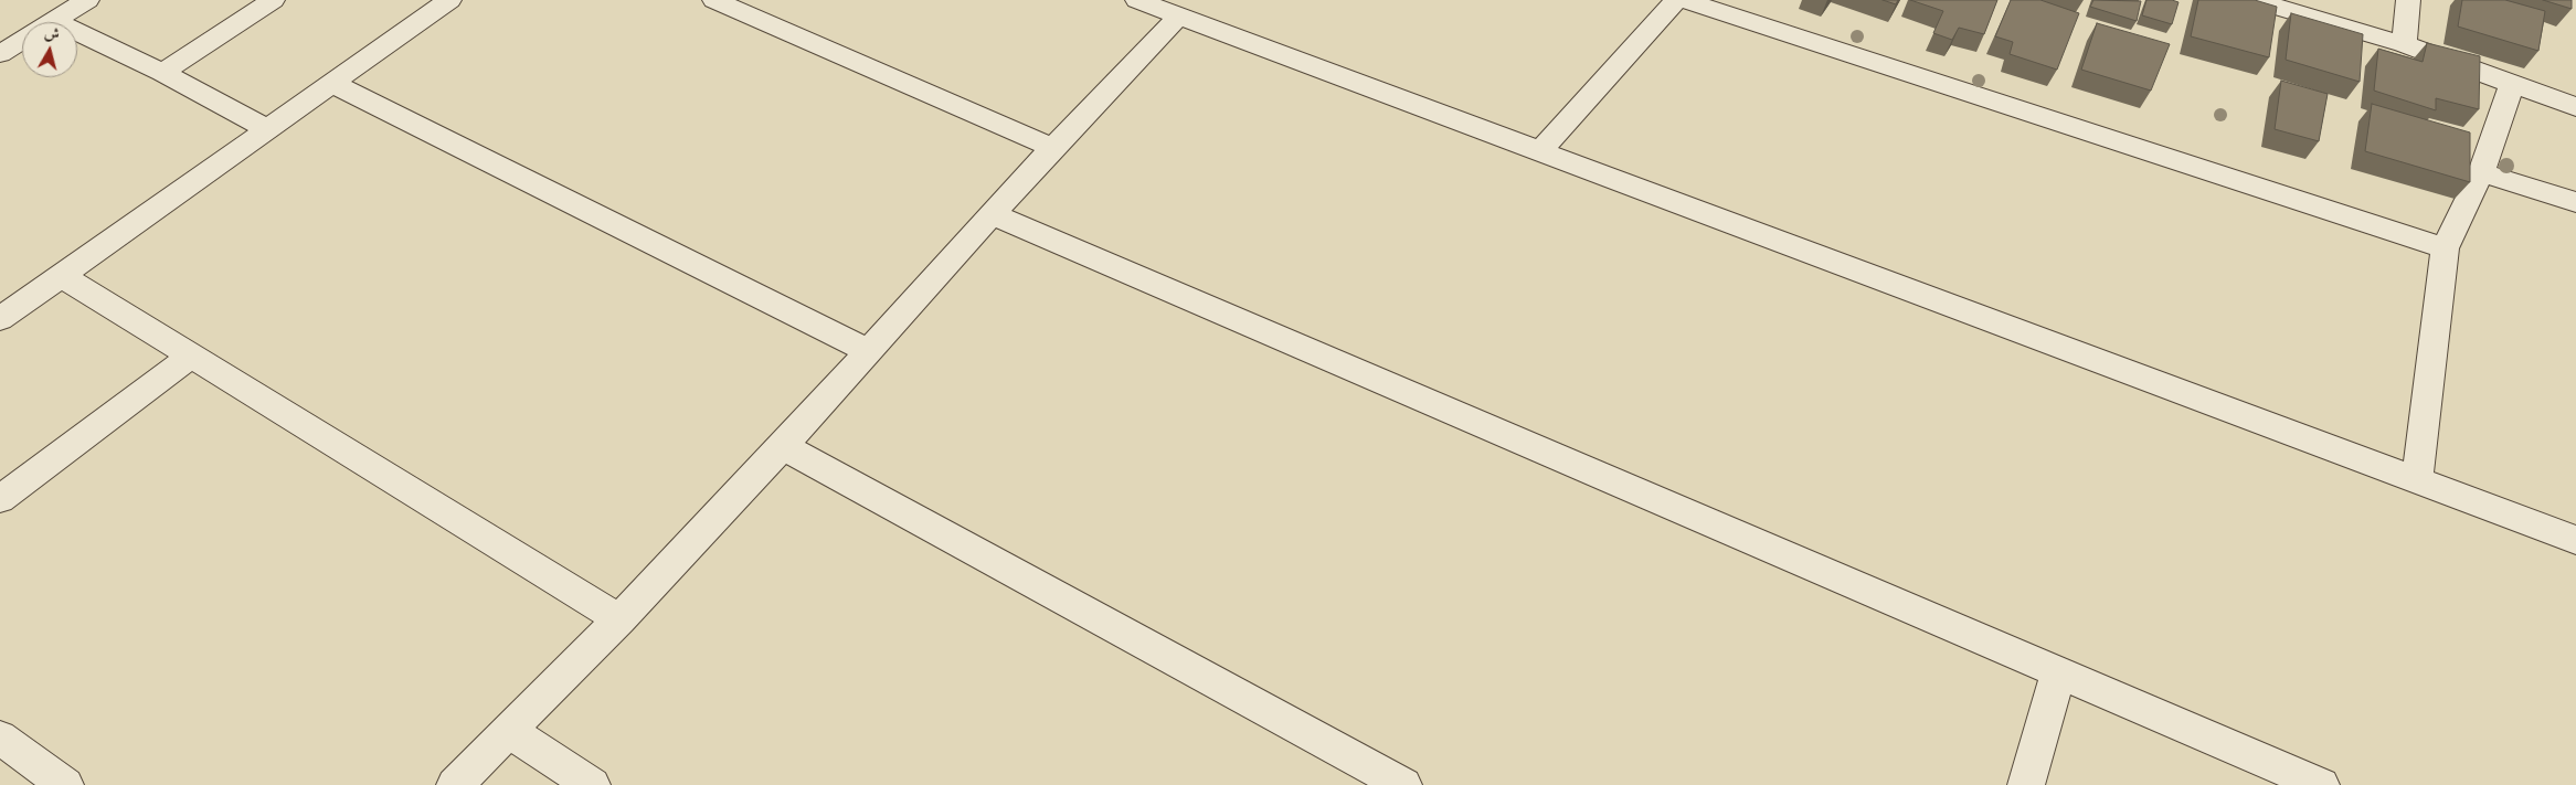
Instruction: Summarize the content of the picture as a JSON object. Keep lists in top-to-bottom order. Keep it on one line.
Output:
{"north":"top"}
